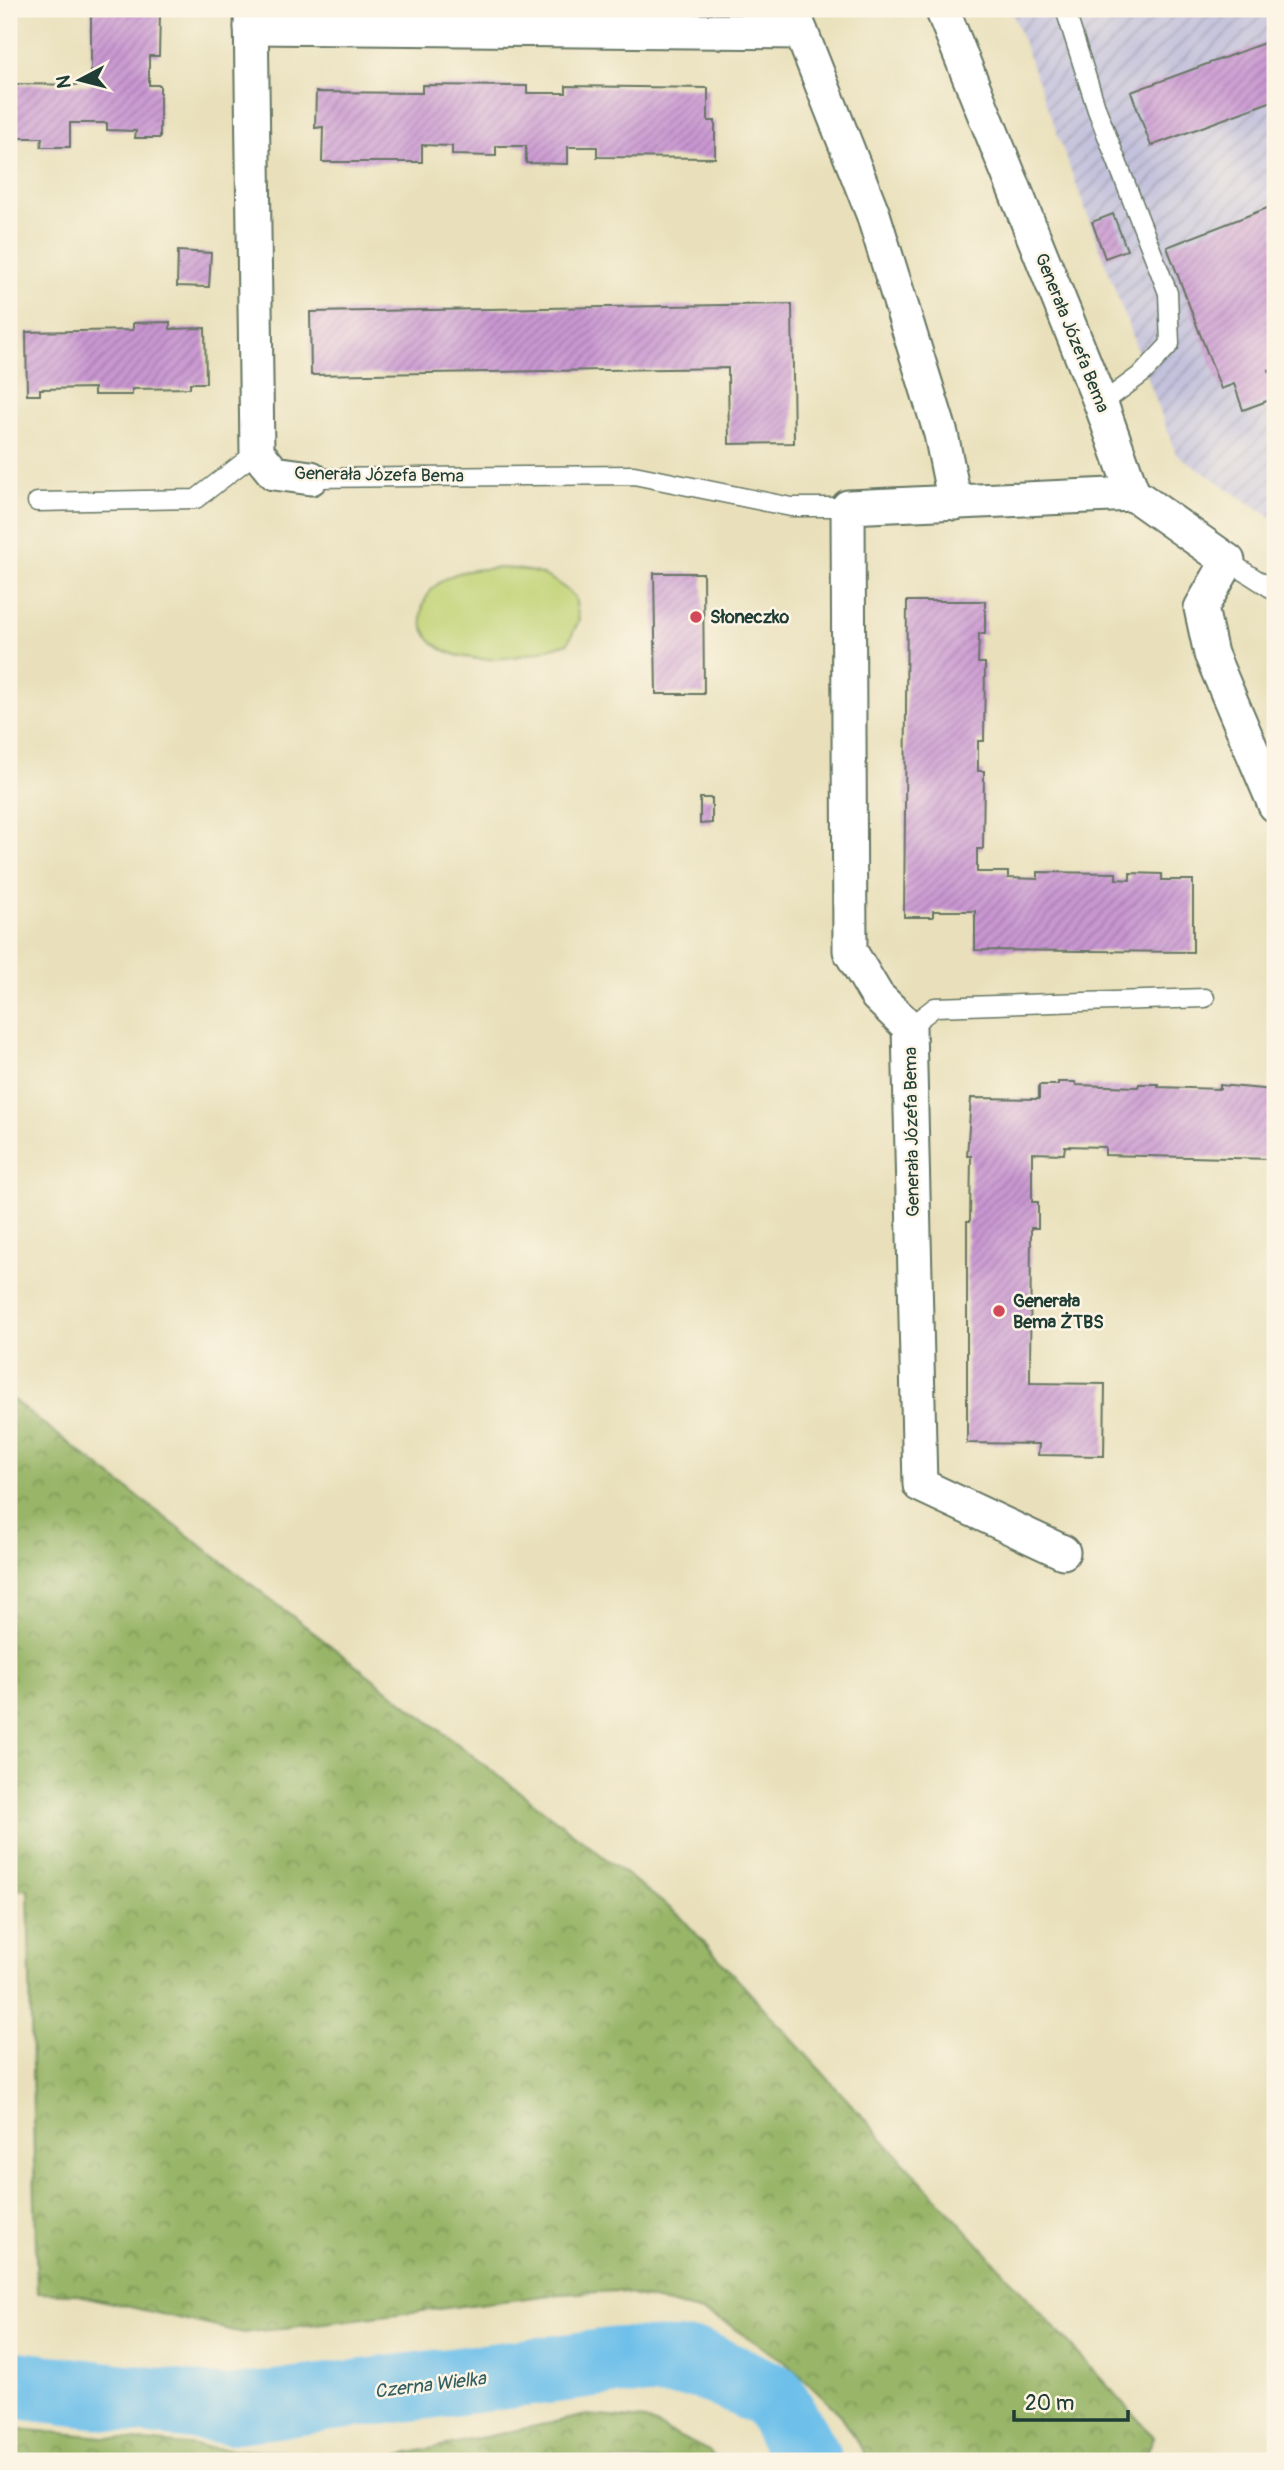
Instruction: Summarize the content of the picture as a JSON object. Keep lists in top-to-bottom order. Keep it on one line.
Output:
{"streets":{"street":["Generała Józefa Bema"]},"water":["Czerna Wielka"],"places":["Słoneczko","Generała Bema ŻTBS"],"scale_bar":"20 m","north":"left"}
